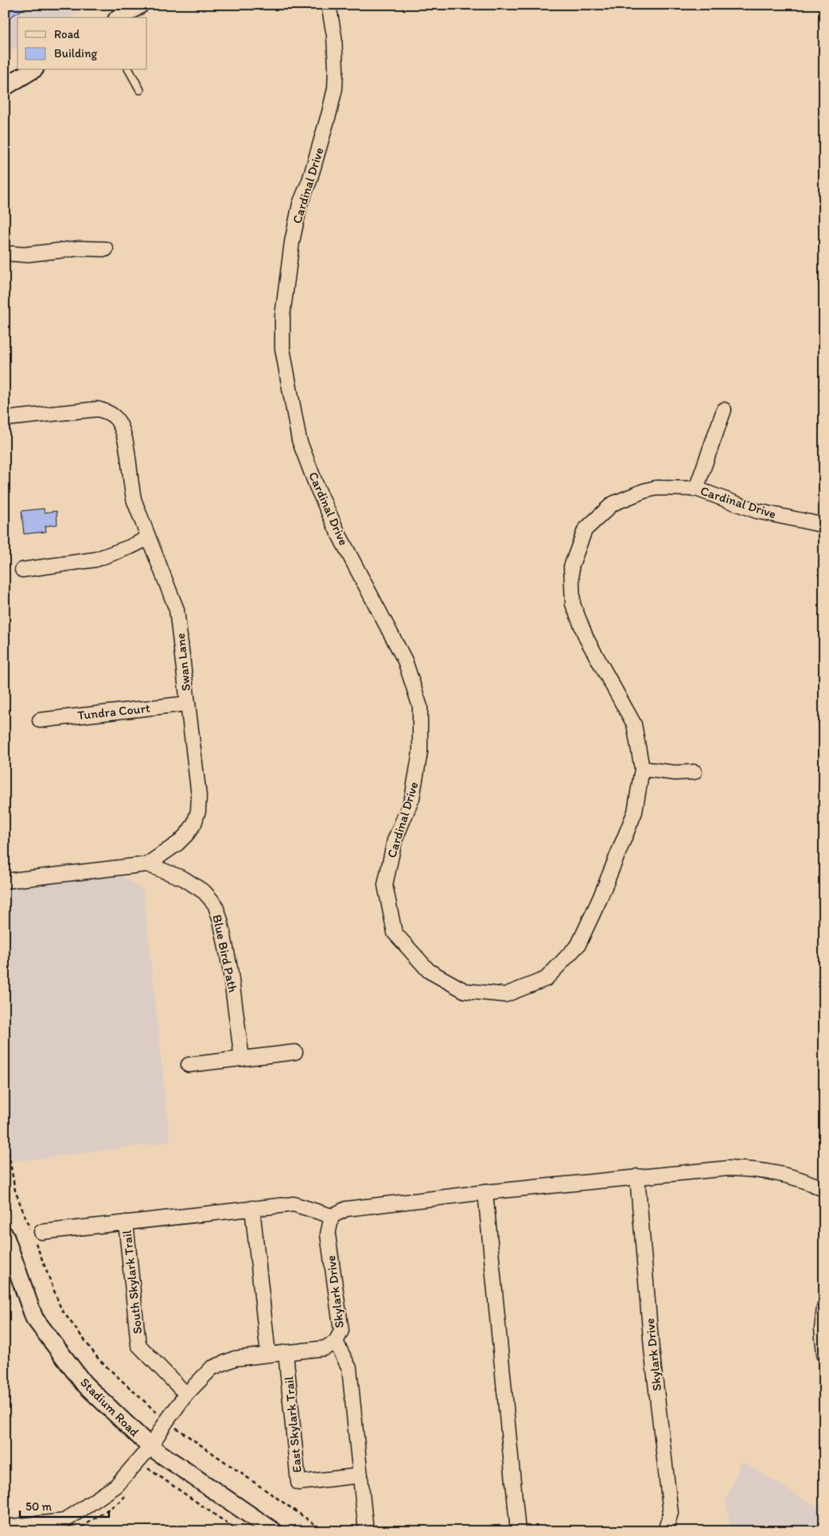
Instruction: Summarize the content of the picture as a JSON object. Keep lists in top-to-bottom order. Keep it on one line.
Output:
{"streets":{"street":["Cardinal Drive","Swan Lane","Tundra Court","Blue Bird Path","South Skylark Trail","Skylark Drive","Stadium Road","East Skylark Trail"]},"crossings":[["Swan Lane","Tundra Court"],["Swan Lane","Blue Bird Path"],["South Skylark Trail","Skylark Drive"],["Skylark Drive","Stadium Road"],["Skylark Drive","East Skylark Trail"]],"legend":["Road","Building"],"scale_bar":"50 m"}
